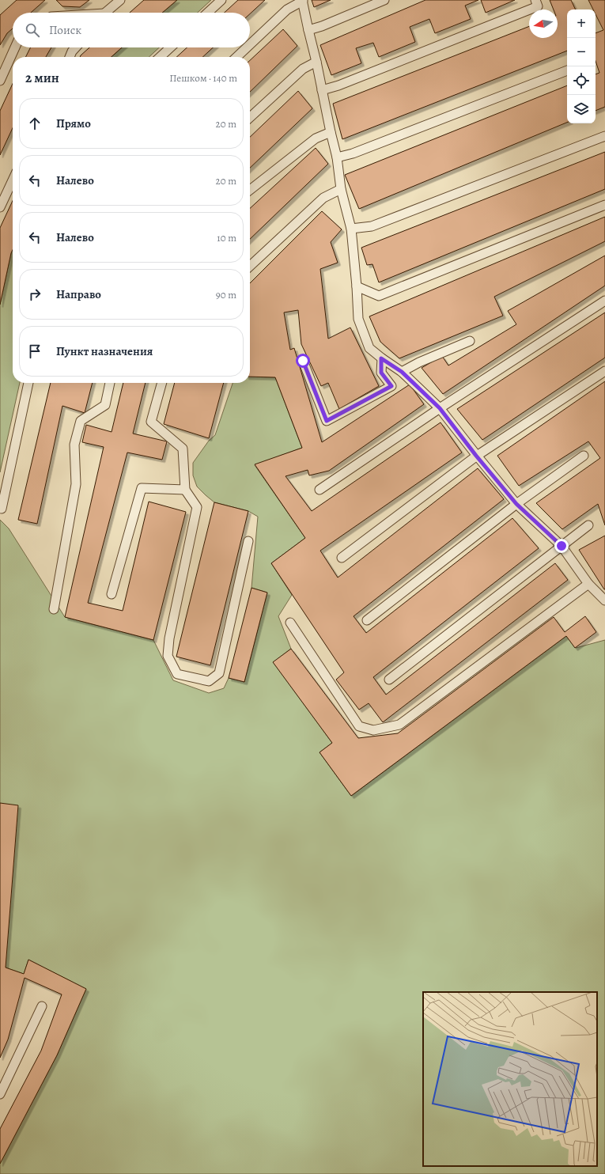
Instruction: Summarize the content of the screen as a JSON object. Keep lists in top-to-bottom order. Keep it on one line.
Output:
{"north":"left","page":{"map_buttons":["+","−"],"search":"Поиск","heading":["2 мин","Пешком · 140 m"],"list":[["Прямо","20 m"],["Налево","20 m"],["Налево","10 m"],["Направо","90 m"],"Пункт назначения"]}}
